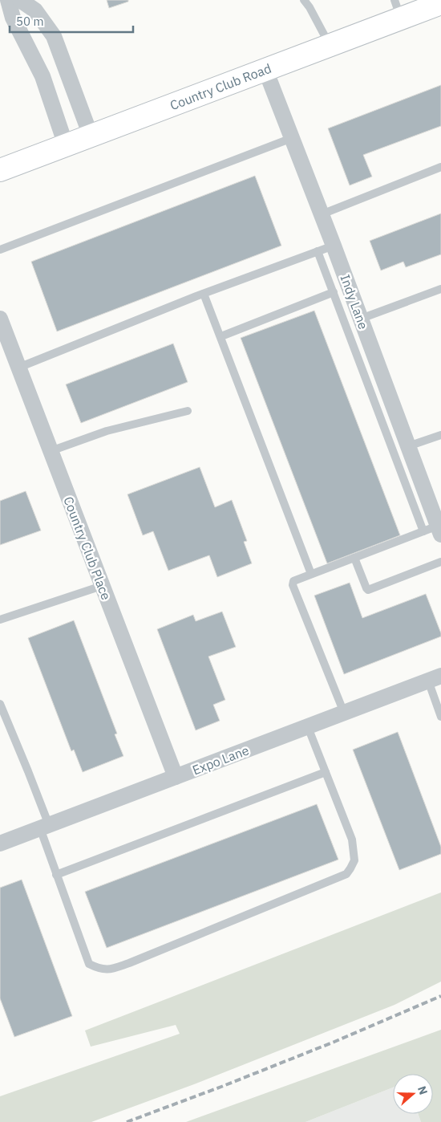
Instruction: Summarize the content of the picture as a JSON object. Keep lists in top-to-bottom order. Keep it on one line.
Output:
{"streets":{"main road":["Country Club Road"],"street":["Indy Lane","Country Club Place","Expo Lane"]},"crossings":[["Country Club Road","Indy Lane"],["Country Club Place","Expo Lane"]],"scale_bar":"50 m","north":"right"}
